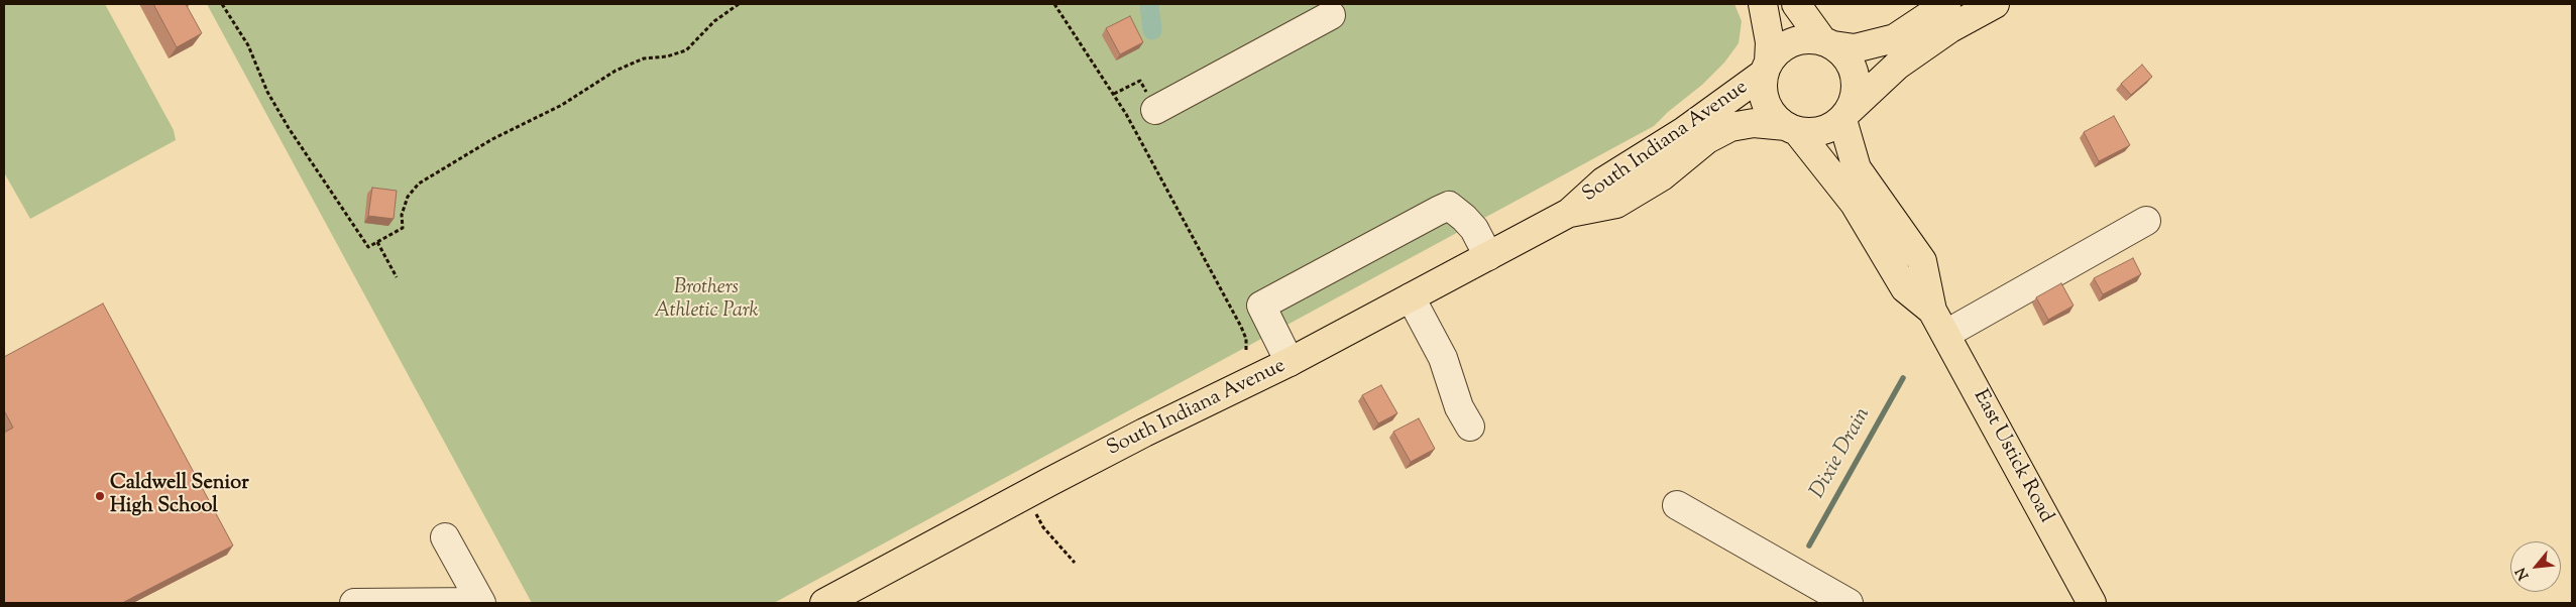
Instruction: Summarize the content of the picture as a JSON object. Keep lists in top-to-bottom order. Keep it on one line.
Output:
{"streets":{"main road":["South Indiana Avenue","East Ustick Road"]},"crossings":[["South Indiana Avenue","East Ustick Road"]],"water":["Dixie Drain"],"parks":["Brothers Athletic Park"],"places":["Caldwell Senior High School"],"north":"bottom left"}
